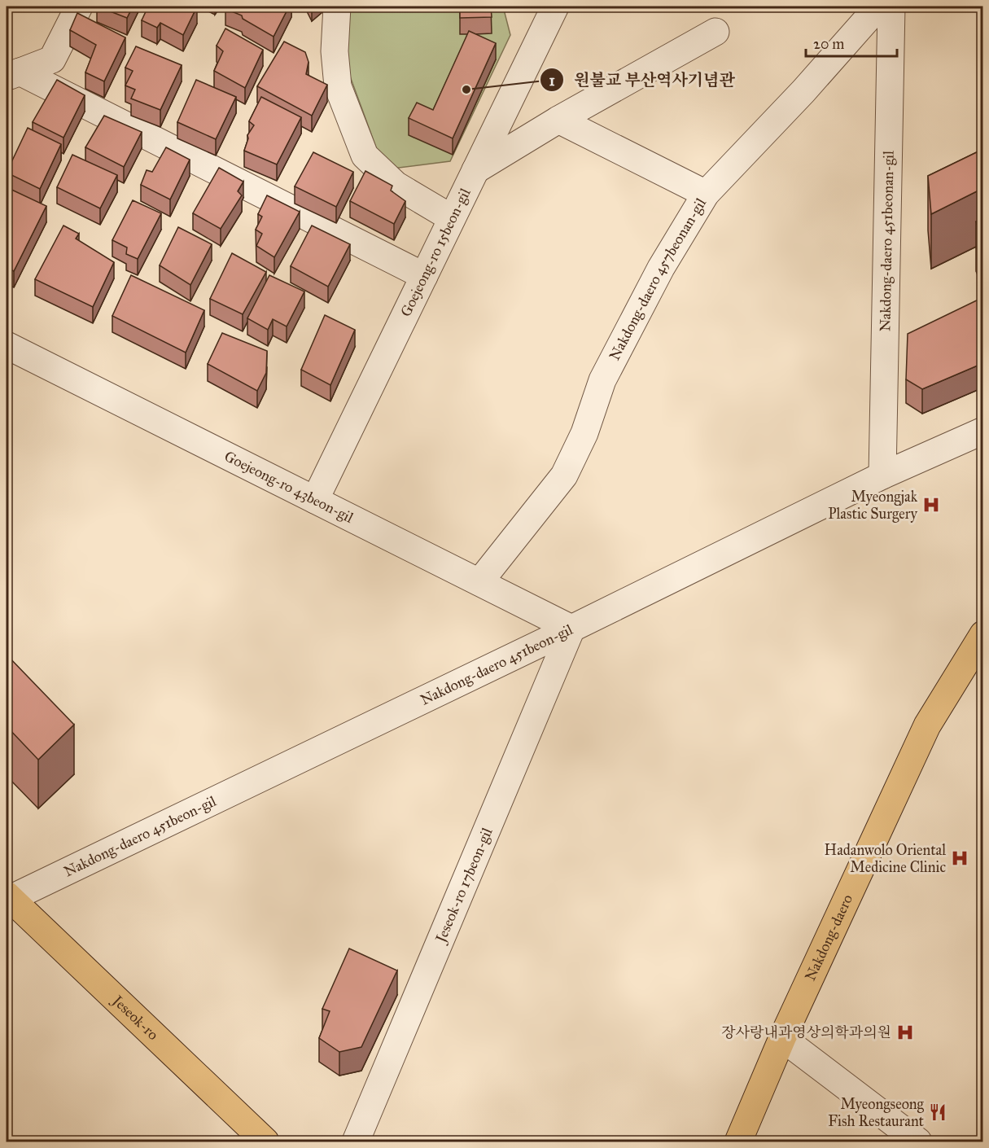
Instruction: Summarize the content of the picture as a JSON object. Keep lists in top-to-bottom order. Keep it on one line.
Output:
{"streets":{"main road":["Nakdong-daero","Jeseok-ro"],"street":["Nakdong-daero 451beonan-gil","Goejeong-ro 15beon-gil","Nakdong-daero 457beonan-gil","Goejeong-ro 43beon-gil","Nakdong-daero 451beon-gil","Jeseok-ro 17beon-gil"]},"crossings":[["Nakdong-daero 451beonan-gil","Nakdong-daero 451beon-gil"],["Goejeong-ro 15beon-gil","Goejeong-ro 43beon-gil"],["Nakdong-daero 457beonan-gil","Goejeong-ro 43beon-gil"],["Goejeong-ro 43beon-gil","Nakdong-daero 451beon-gil"],["Goejeong-ro 43beon-gil","Jeseok-ro 17beon-gil"],["Nakdong-daero 451beon-gil","Jeseok-ro 17beon-gil"],["Nakdong-daero 451beon-gil","Jeseok-ro"]],"places":{"other":["원불교 부산역사기념관"],"hospital":["Myeongjak Plastic Surgery","Hadanwolo Oriental Medicine Clinic","장사랑내과영상의학과의원"],"restaurant":["Myeongseong Fish Restaurant"]},"scale_bar":"20 m"}
